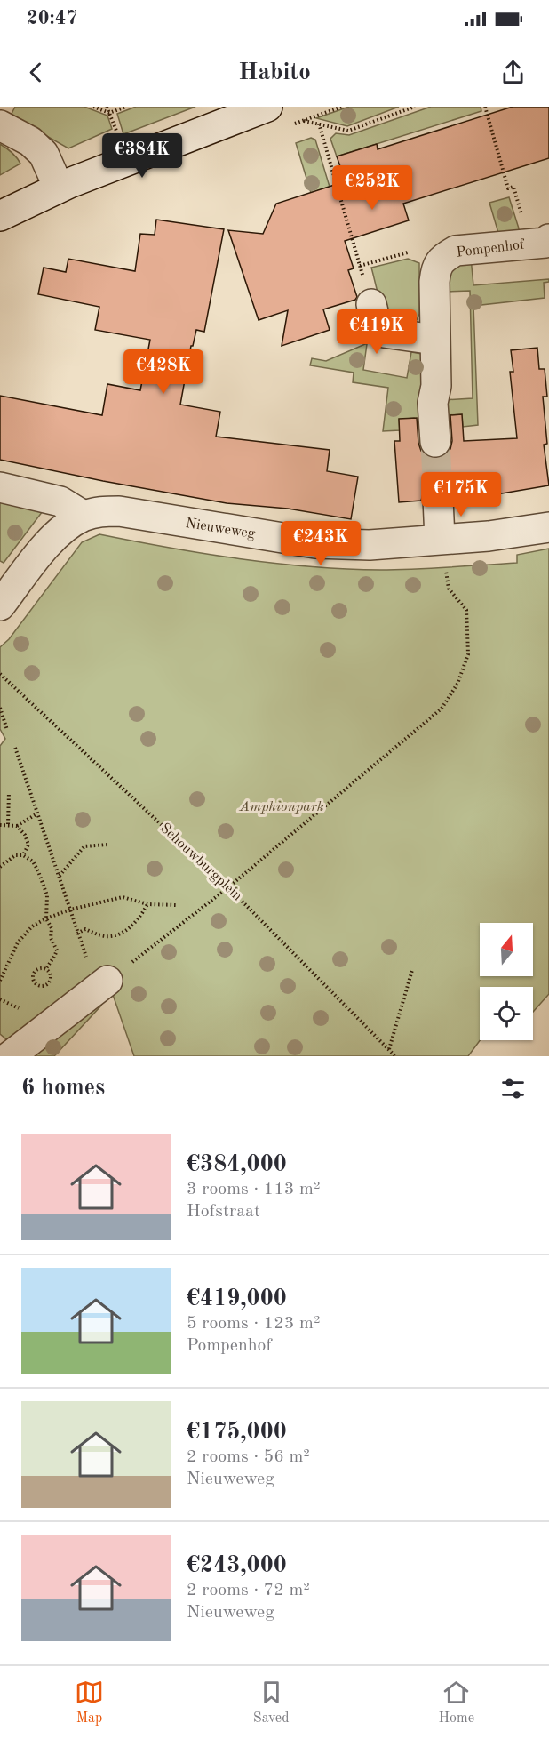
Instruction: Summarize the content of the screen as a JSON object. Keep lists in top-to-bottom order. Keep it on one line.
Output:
{"streets":{"street":["Pompenhof","Nieuweweg"],"path":["Schouwburgplein"]},"parks":["Amphionpark"],"north":"top","page":{"status":"20:47","header":"Habito","price":["€384K","€252K","€419K","€428K","€175K","€243K"],"heading":"6 homes","list":[{"name":"€384,000","note":"3 rooms · 113 m² · Hofstraat"},{"name":"€419,000","note":"5 rooms · 123 m² · Pompenhof"},{"name":"€175,000","note":"2 rooms · 56 m² · Nieuweweg"},{"name":"€243,000","note":"2 rooms · 72 m² · Nieuweweg"}],"tabs":["Map","Saved","Home"]}}
